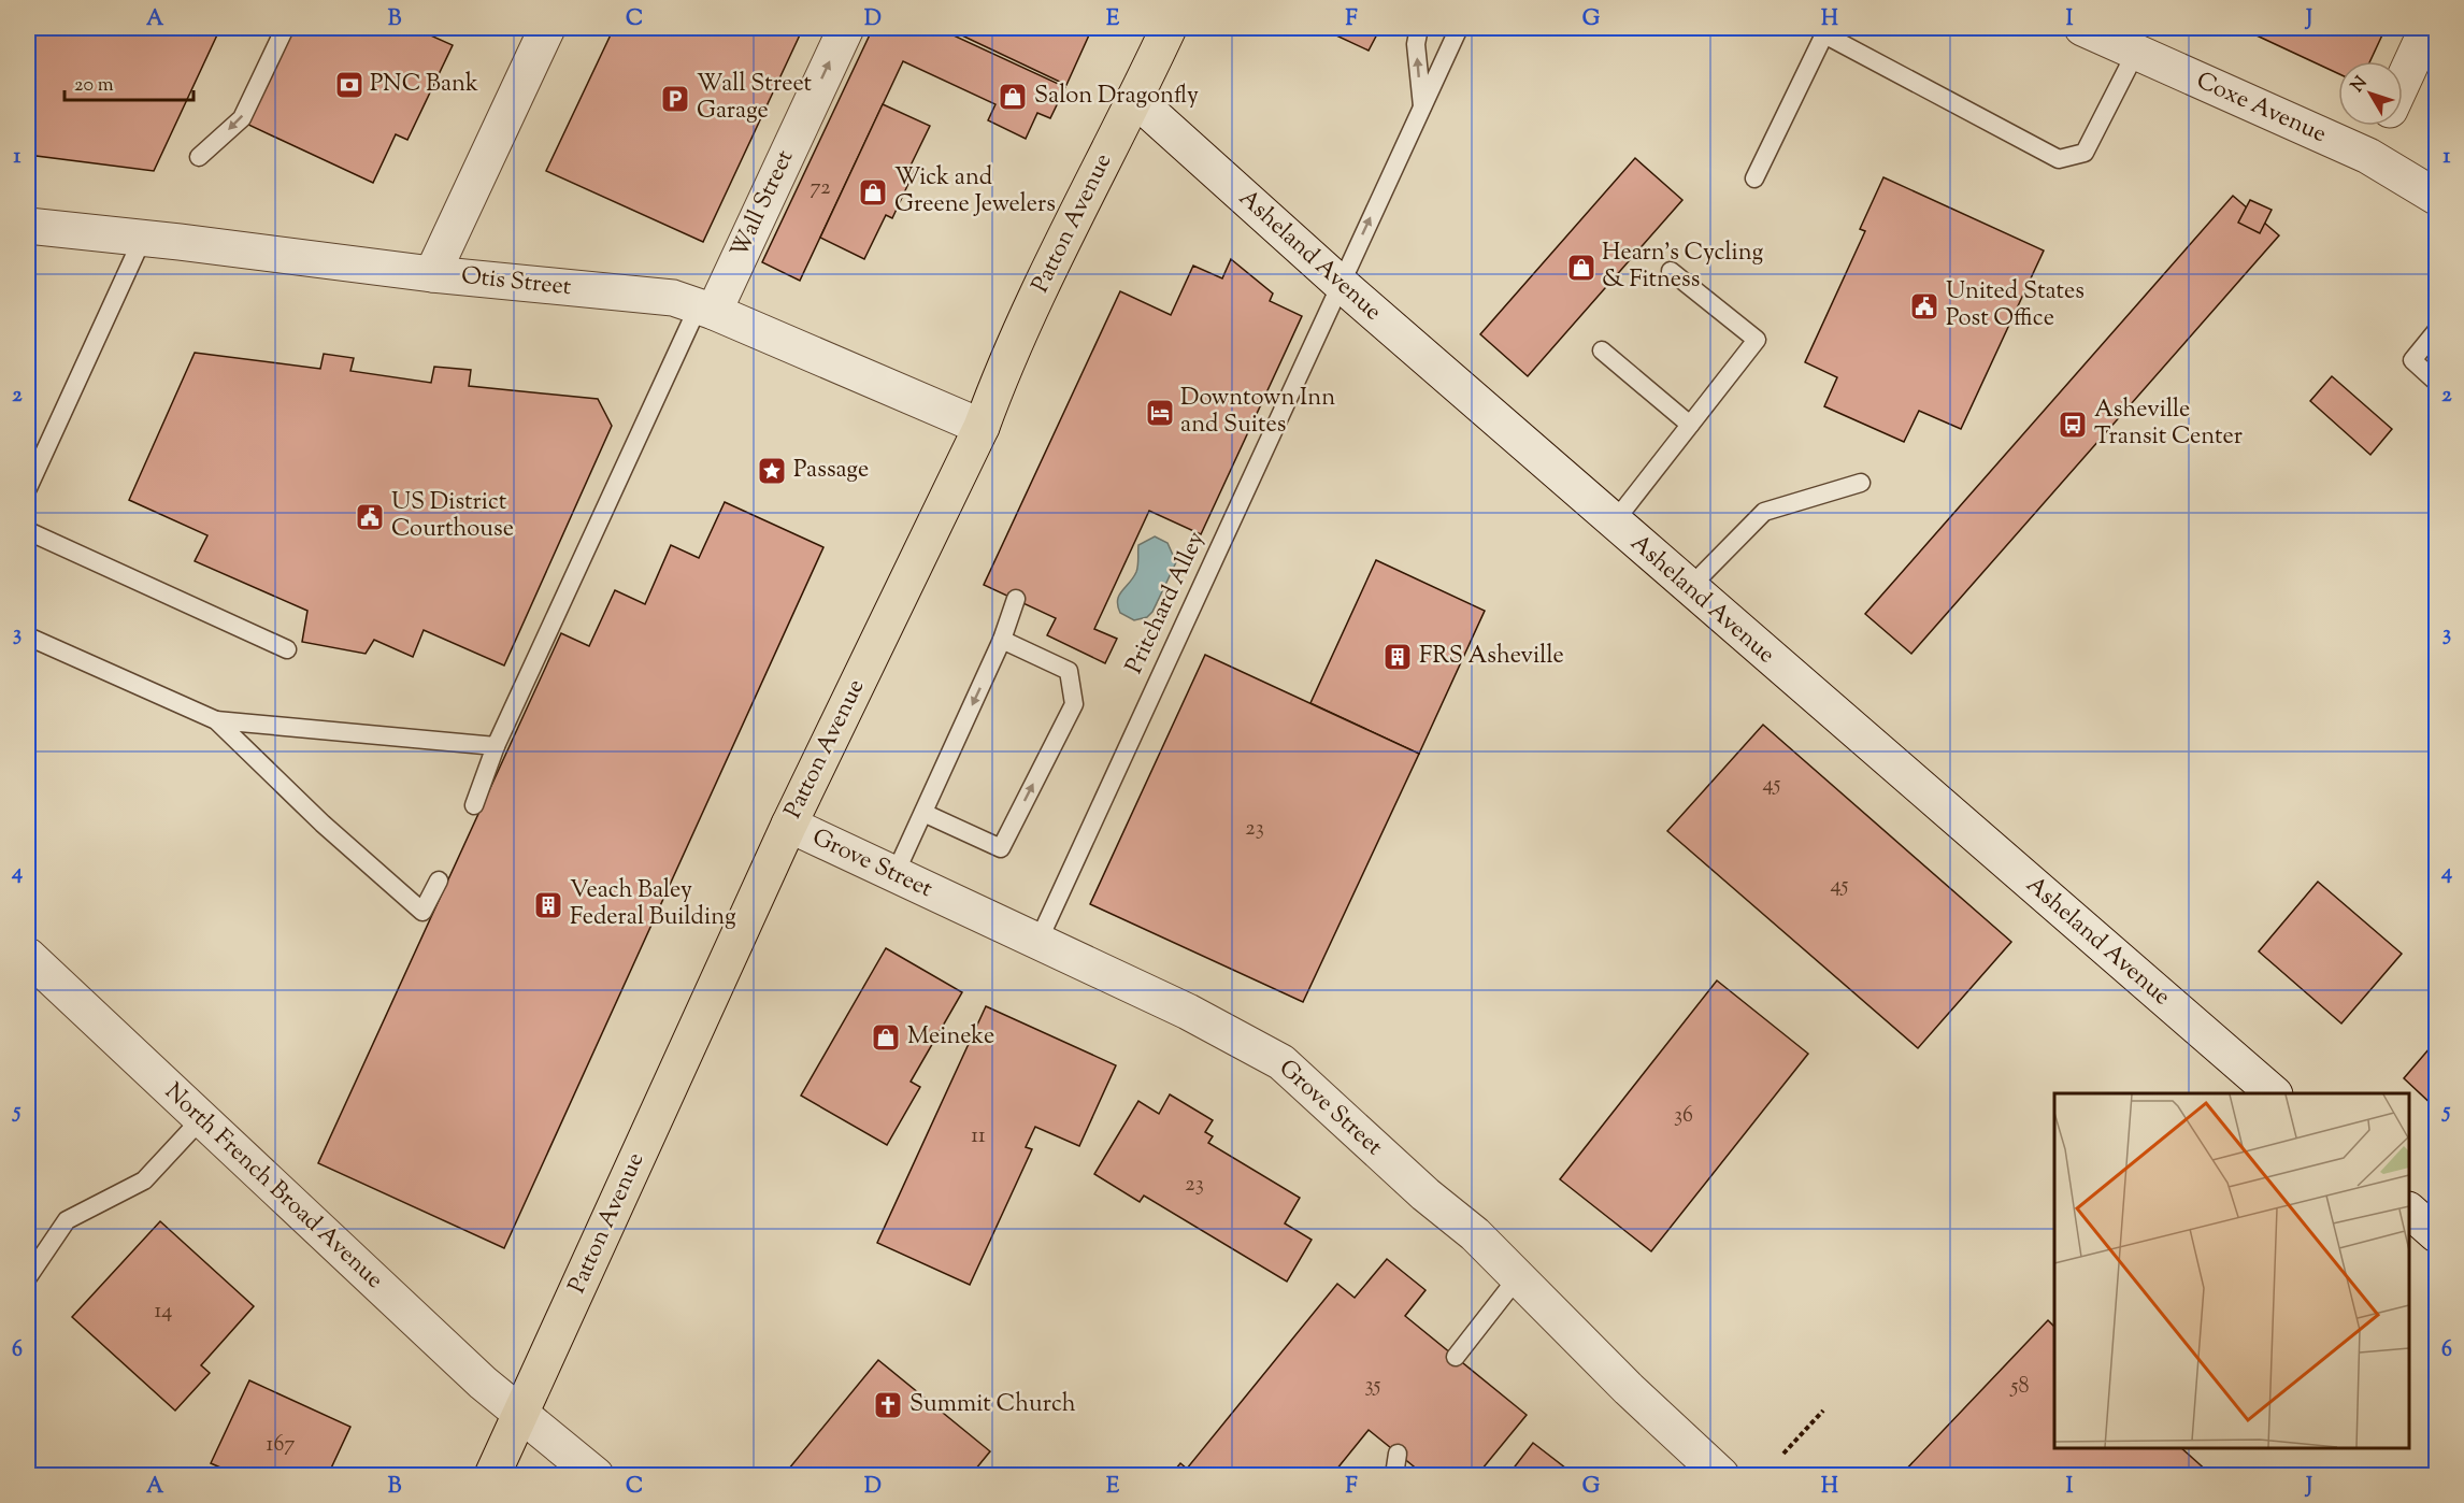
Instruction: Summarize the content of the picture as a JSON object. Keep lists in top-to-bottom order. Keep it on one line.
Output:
{"streets":{"main road":["Patton Avenue"],"street":["Coxe Avenue","Wall Street","Asheland Avenue","Otis Street","Grove Street","North French Broad Avenue"],"lane":["Pritchard Alley"]},"crossings":[["Wall Street","Otis Street"],["Patton Avenue","Asheland Avenue"],["Patton Avenue","Otis Street"],["Patton Avenue","Grove Street"],["Patton Avenue","North French Broad Avenue"],["Asheland Avenue","Pritchard Alley"],["Pritchard Alley","Grove Street"]],"places":{"bank":["PNC Bank"],"shop":["Salon Dragonfly","Wick and Greene Jewelers","Hearn's Cycling & Fitness","Meineke"],"parking":["Wall Street Garage"],"public building":["United States Post Office","US District Courthouse"],"hotel":["Downtown Inn and Suites"],"bus stop":["Asheville Transit Center"],"place":["Passage"],"building":["FRS Asheville","Veach Baley Federal Building"],"church":["Summit Church"]},"house_numbers":["72","45","23","45","36","11","23","14","35","58","167"],"scale_bar":"20 m","north":"top left","grid":{"columns":["A","B","C","D","E","F","G","H","I","J"],"rows":["1","2","3","4","5","6"]}}
